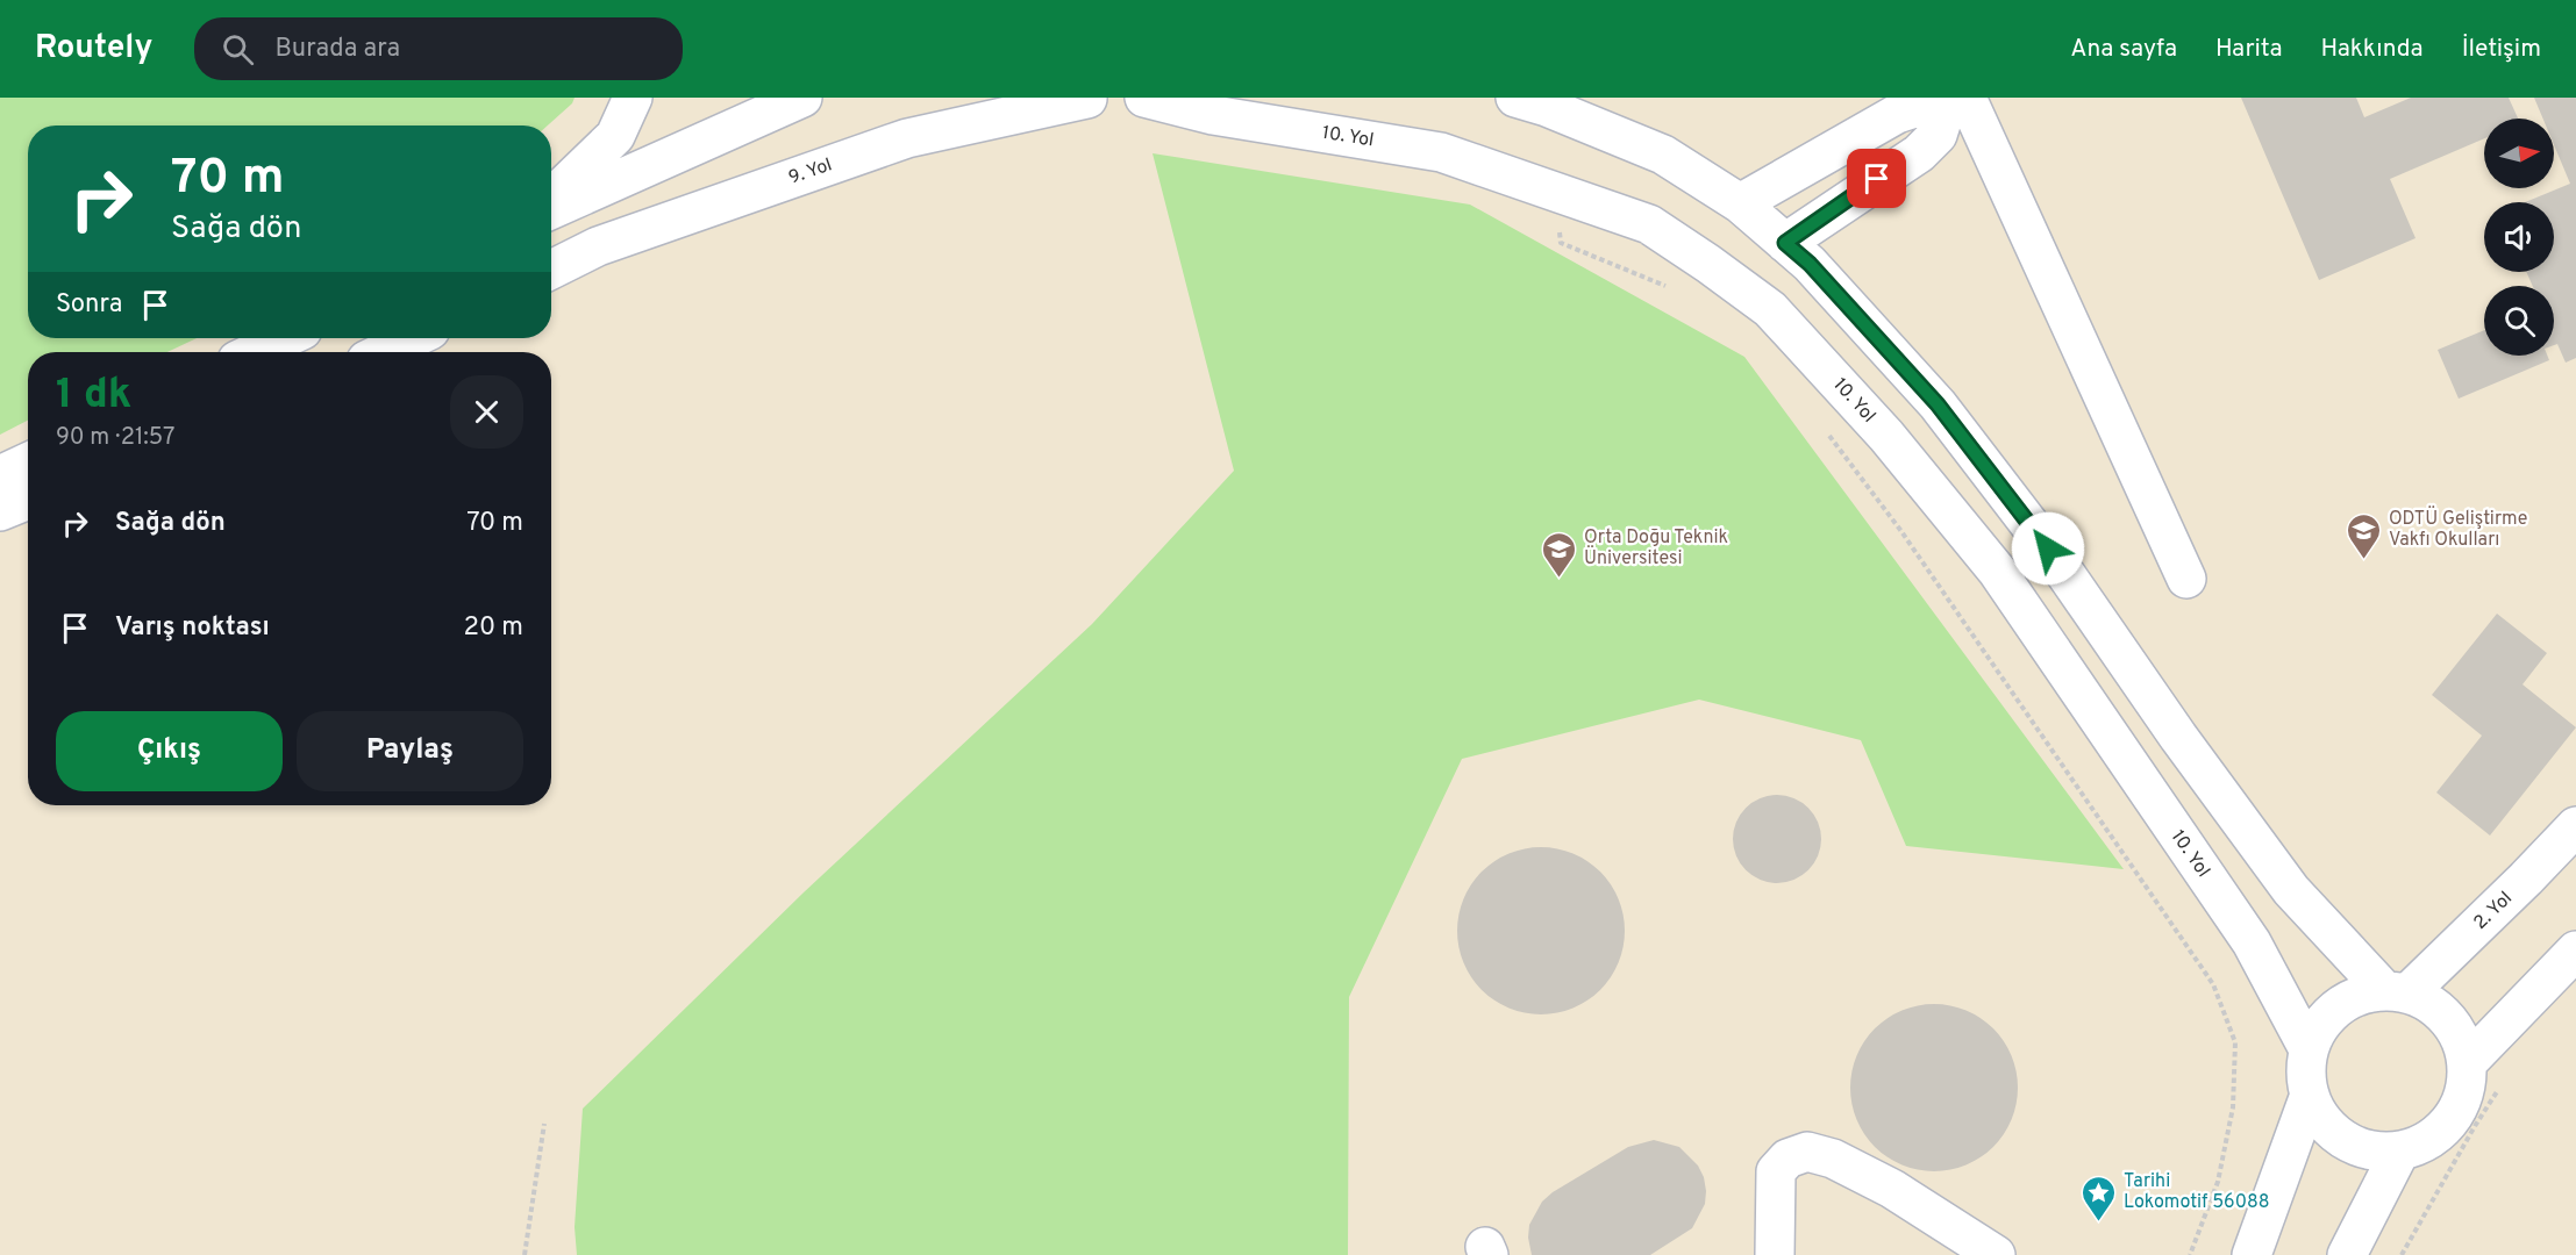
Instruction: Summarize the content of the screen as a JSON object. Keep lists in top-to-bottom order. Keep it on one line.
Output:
{"streets":{"street":["10. Yol","9. Yol","2. Yol"]},"crossings":[["10. Yol","2. Yol"]],"places":{"school or university":["ODTÜ Geliştirme Vakfı Okulları","Orta Doğu Teknik Üniversitesi"],"place":["Tarihi Lokomotif 56088"]},"north":"right","page":{"header":"Routely","search":"Burada ara","nav":["Ana sayfa","Harita","Hakkında","İletişim"],"turn":["70 m","Sağa dön"],"then":"Sonra","heading":["1 dk","90 m · 21:57"],"list":[{"name":"Sağa dön","value":"70 m"},{"name":"Varış noktası","value":"20 m"}],"buttons":["Çıkış","Paylaş"]}}
